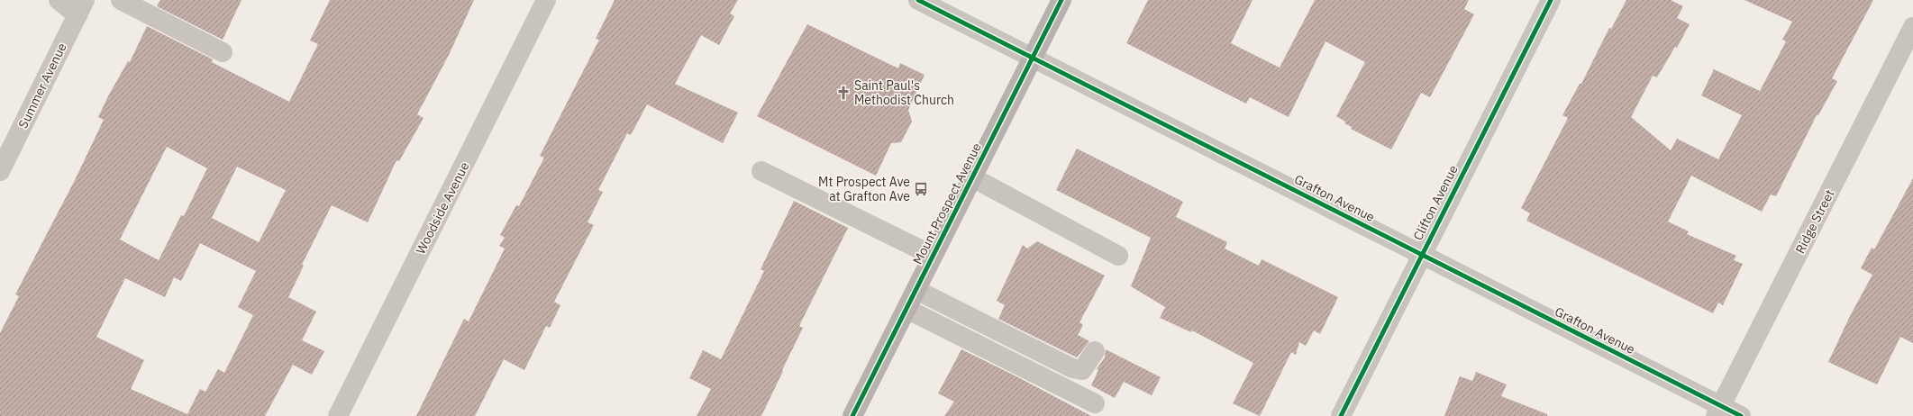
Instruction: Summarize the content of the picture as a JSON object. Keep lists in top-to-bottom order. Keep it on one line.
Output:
{"streets":{"main road":["Mount Prospect Avenue"],"street":["Summer Avenue","Grafton Avenue","Clifton Avenue","Woodside Avenue","Ridge Street"]},"crossings":[["Grafton Avenue","Clifton Avenue"],["Grafton Avenue","Mount Prospect Avenue"],["Grafton Avenue","Ridge Street"]],"places":{"church":["Saint Paul's Methodist Church"],"bus stop":["Mt Prospect Ave at Grafton Ave"]}}
